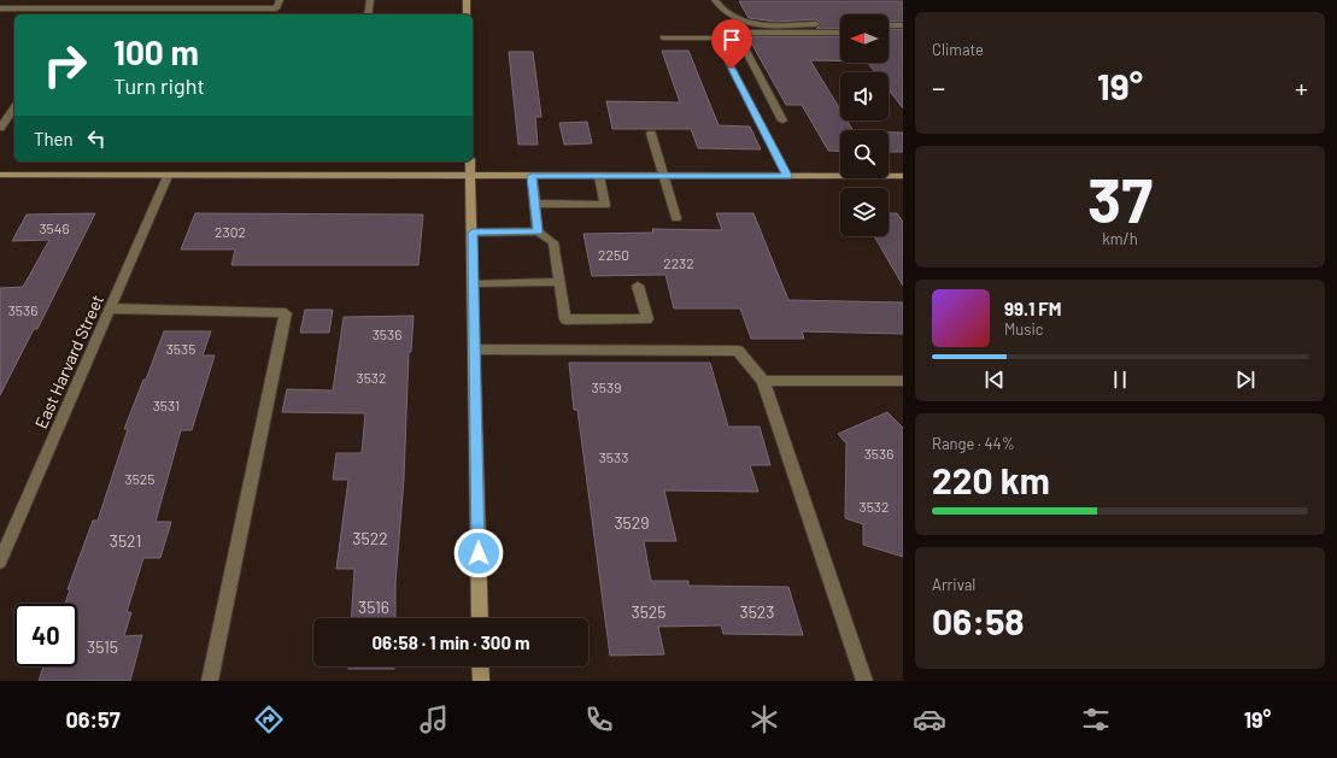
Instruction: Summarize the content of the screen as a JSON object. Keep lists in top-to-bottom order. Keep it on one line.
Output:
{"streets":{"street":["East Harvard Street"]},"house_numbers":["3546","2302","2250","2232","3536","3536","3535","3532","3539","3531","3536","3533","3525","3532","3529","3522","3521","3516","3525","3523","3515"],"north":"left","page":{"tile":["Climate",["37","km/h"],["Range · 44%","220 km"],["Arrival","06:58"]],"turn":["100 m","Turn right"],"heat":["−","19°","+"],"then":"Then","song":["99.1 FM","Music"],"limit":"40","trip":"06:58 · 1 min · 300 m","tabs":["06:57","19°"]}}
